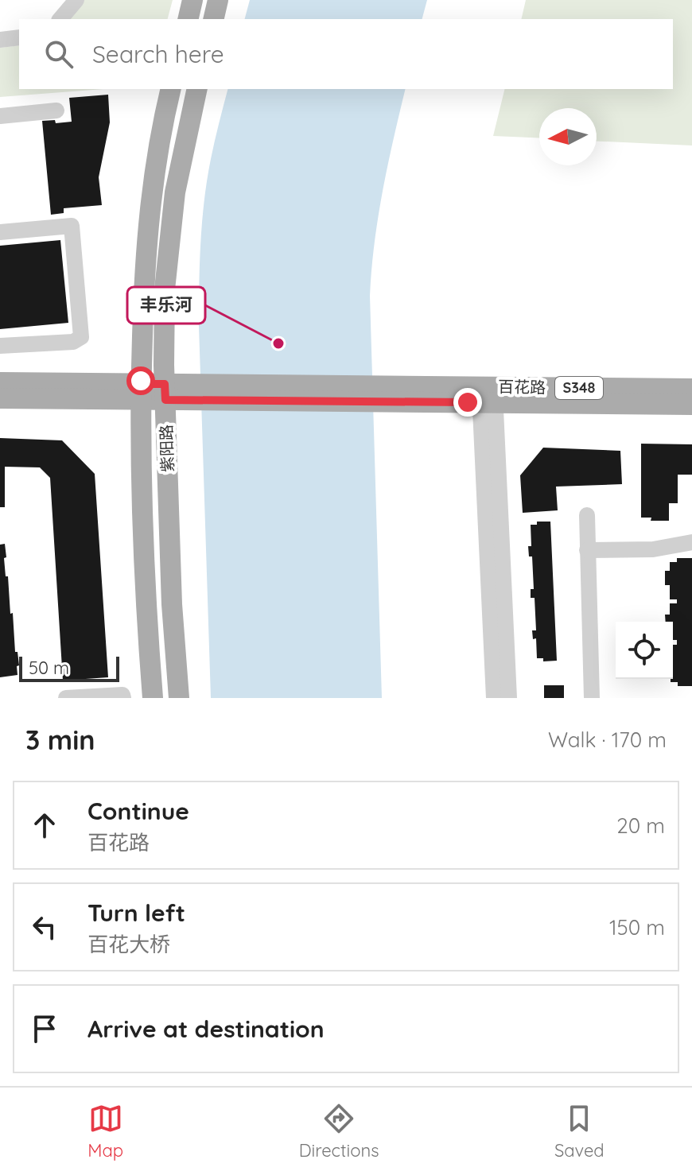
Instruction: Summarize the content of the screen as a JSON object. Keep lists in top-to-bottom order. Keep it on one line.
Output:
{"streets":{"main road":["百花路","S348","紫阳路"]},"crossings":[["百花路","S348"],["S348","紫阳路"]],"places":["丰乐河"],"scale_bar":"50 m","north":"left","page":{"search":"Search here","scale":"50 m","heading":["3 min","Walk · 170 m"],"list":[["Continue","百花路","20 m"],["Turn left","百花大桥","150 m"],"Arrive at destination"],"nav":["Map","Directions","Saved"]}}
